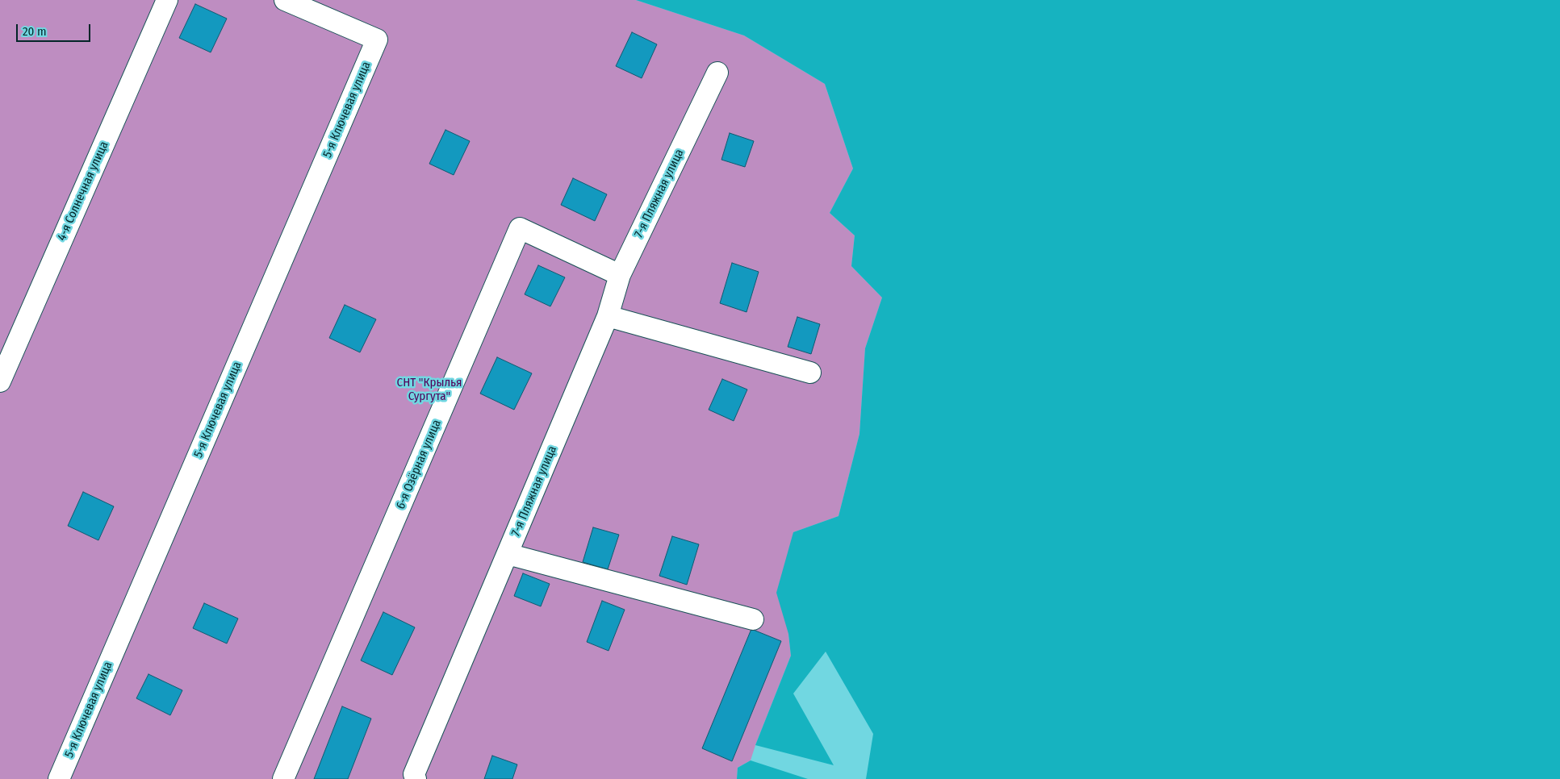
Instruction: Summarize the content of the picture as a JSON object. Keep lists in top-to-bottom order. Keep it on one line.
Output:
{"streets":{"street":["5-я Ключевая улица","4-я Солнечная улица","7-я Пляжная улица","6-я Озёрная улица"]},"crossings":[["7-я Пляжная улица","6-я Озёрная улица"]],"parks":["CНТ \"Крылья Сургута\""],"scale_bar":"20 m"}
